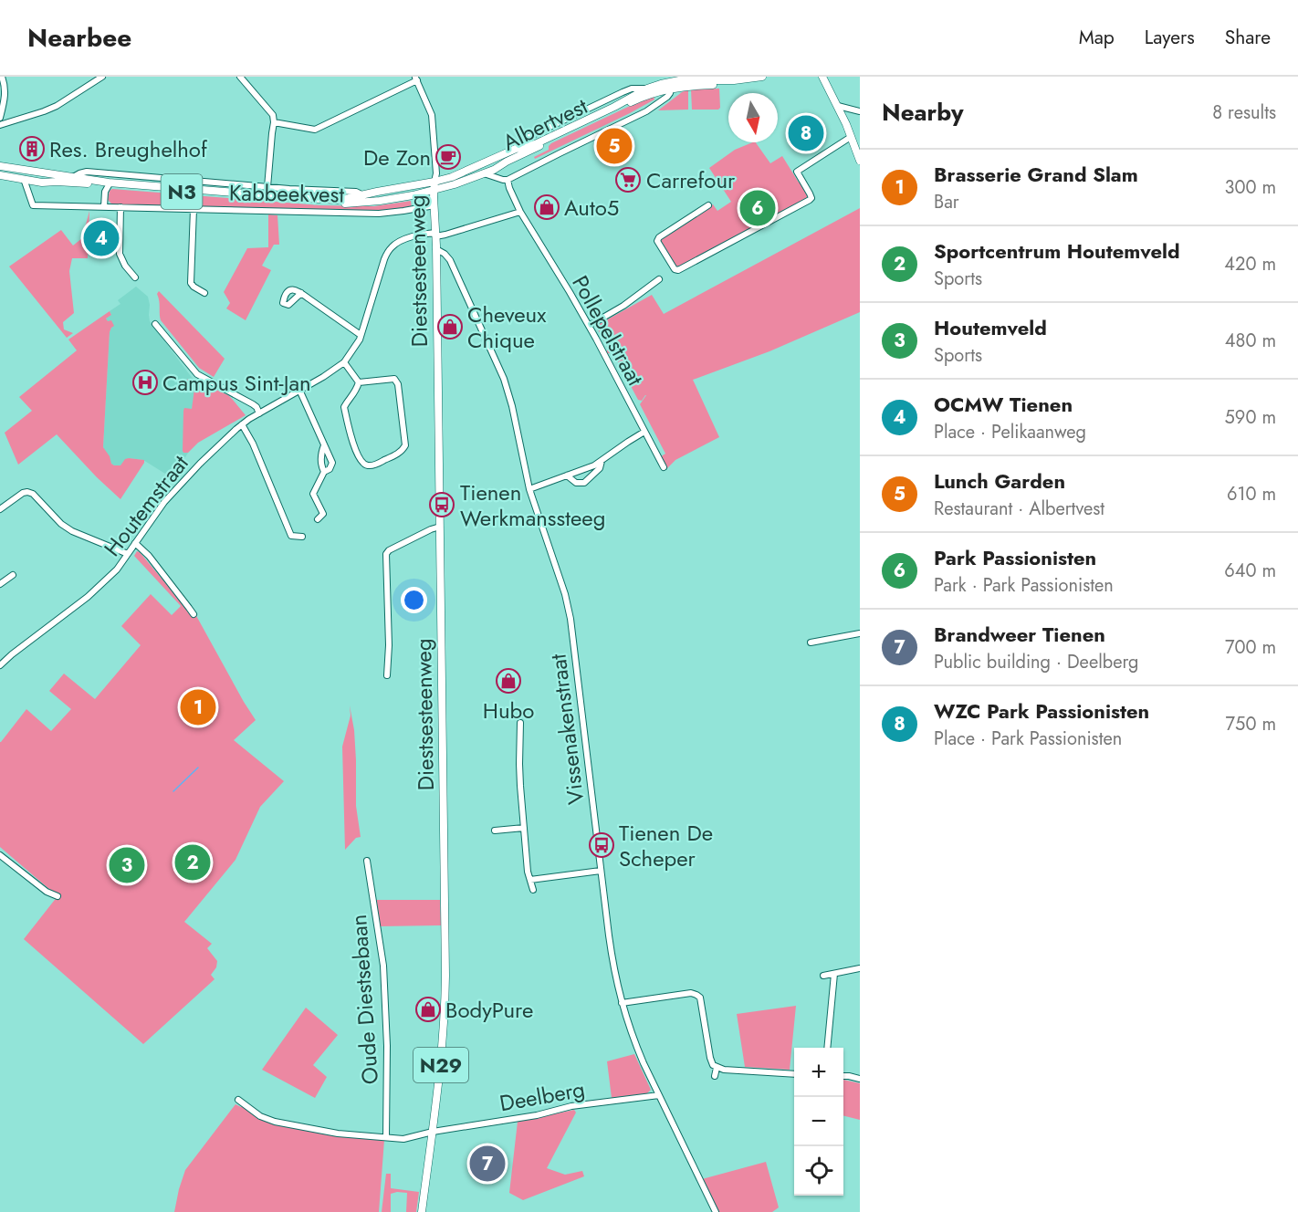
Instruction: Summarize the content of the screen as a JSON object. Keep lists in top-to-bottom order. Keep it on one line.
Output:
{"streets":{"main road":["Albertvest","N3","Kabbeekvest","Diestsesteenweg","N29"],"street":["Pollepelstraat","Houtemstraat","Vissenakenstraat","Oude Diestsebaan","Deelberg"]},"crossings":[["Albertvest","Kabbeekvest"],["Albertvest","Diestsesteenweg"],["Albertvest","Pollepelstraat"],["Kabbeekvest","Diestsesteenweg"],["Diestsesteenweg","Houtemstraat"],["Diestsesteenweg","Vissenakenstraat"],["Diestsesteenweg","Deelberg"],["Vissenakenstraat","Deelberg"],["Oude Diestsebaan","Deelberg"]],"places":{"building":["Res. Breughelhof"],"cafe":["De Zon"],"supermarket":["Carrefour"],"shop":["Auto5","Cheveux Chique","Hubo","BodyPure"],"hospital":["Campus Sint-Jan"],"bus stop":["Tienen Werkmanssteeg","Tienen De Scheper"]},"north":"bottom","page":{"header":"Nearbee","nav":["Map","Layers","Share"],"heading":["Nearby","8 results"],"pins":["8","5","6","4","1","2","3","7"],"list":[{"mark":"1","name":"Brasserie Grand Slam","note":"Bar","value":"300 m"},{"mark":"2","name":"Sportcentrum Houtemveld","note":"Sports","value":"420 m"},{"mark":"3","name":"Houtemveld","note":"Sports","value":"480 m"},{"mark":"4","name":"OCMW Tienen","note":"Place · Pelikaanweg","value":"590 m"},{"mark":"5","name":"Lunch Garden","note":"Restaurant · Albertvest","value":"610 m"},{"mark":"6","name":"Park Passionisten","note":"Park · Park Passionisten","value":"640 m"},{"mark":"7","name":"Brandweer Tienen","note":"Public building · Deelberg","value":"700 m"},{"mark":"8","name":"WZC Park Passionisten","note":"Place · Park Passionisten","value":"750 m"}],"map_buttons":["+","−"]}}
